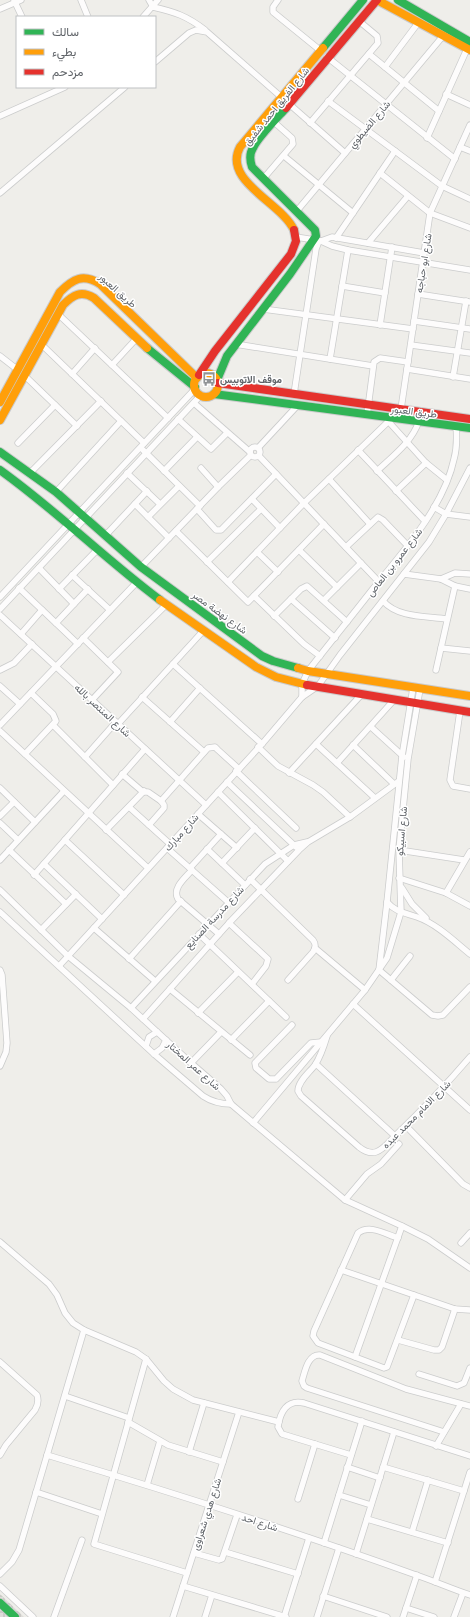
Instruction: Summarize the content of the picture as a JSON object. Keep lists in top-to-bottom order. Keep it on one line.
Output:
{"streets":{"street":["شارع الفريق احمد شفيق","شارع الضيطوي","شارع ابو حباجه","طريق العبور","شارع عمرو بن العاص","شارع نهضة مصر","شارع المنتصر بالله","شارع اسبيكو","شارع مبارك","شارع مدرسة الصنايع","شارع عمر المختار","شارع الامام محمد عبده","شارع هدي شعراوى","شارع احد"]},"crossings":[["شارع الفريق احمد شفيق","شارع الضيطوي"],["شارع ابو حباجه","طريق العبور"],["طريق العبور","شارع عمرو بن العاص"],["شارع عمرو بن العاص","شارع نهضة مصر"],["شارع عمرو بن العاص","شارع مبارك"],["شارع نهضة مصر","شارع اسبيكو"],["شارع المنتصر بالله","شارع مبارك"],["شارع اسبيكو","شارع مدرسة الصنايع"],["شارع اسبيكو","شارع الامام محمد عبده"],["شارع مبارك","شارع عمر المختار"],["شارع مدرسة الصنايع","شارع عمر المختار"],["شارع هدي شعراوى","شارع احد"]],"places":{"bus stop":["موقف الاتوبيس"]},"legend":["سالك","بطيء","مزدحم"]}
